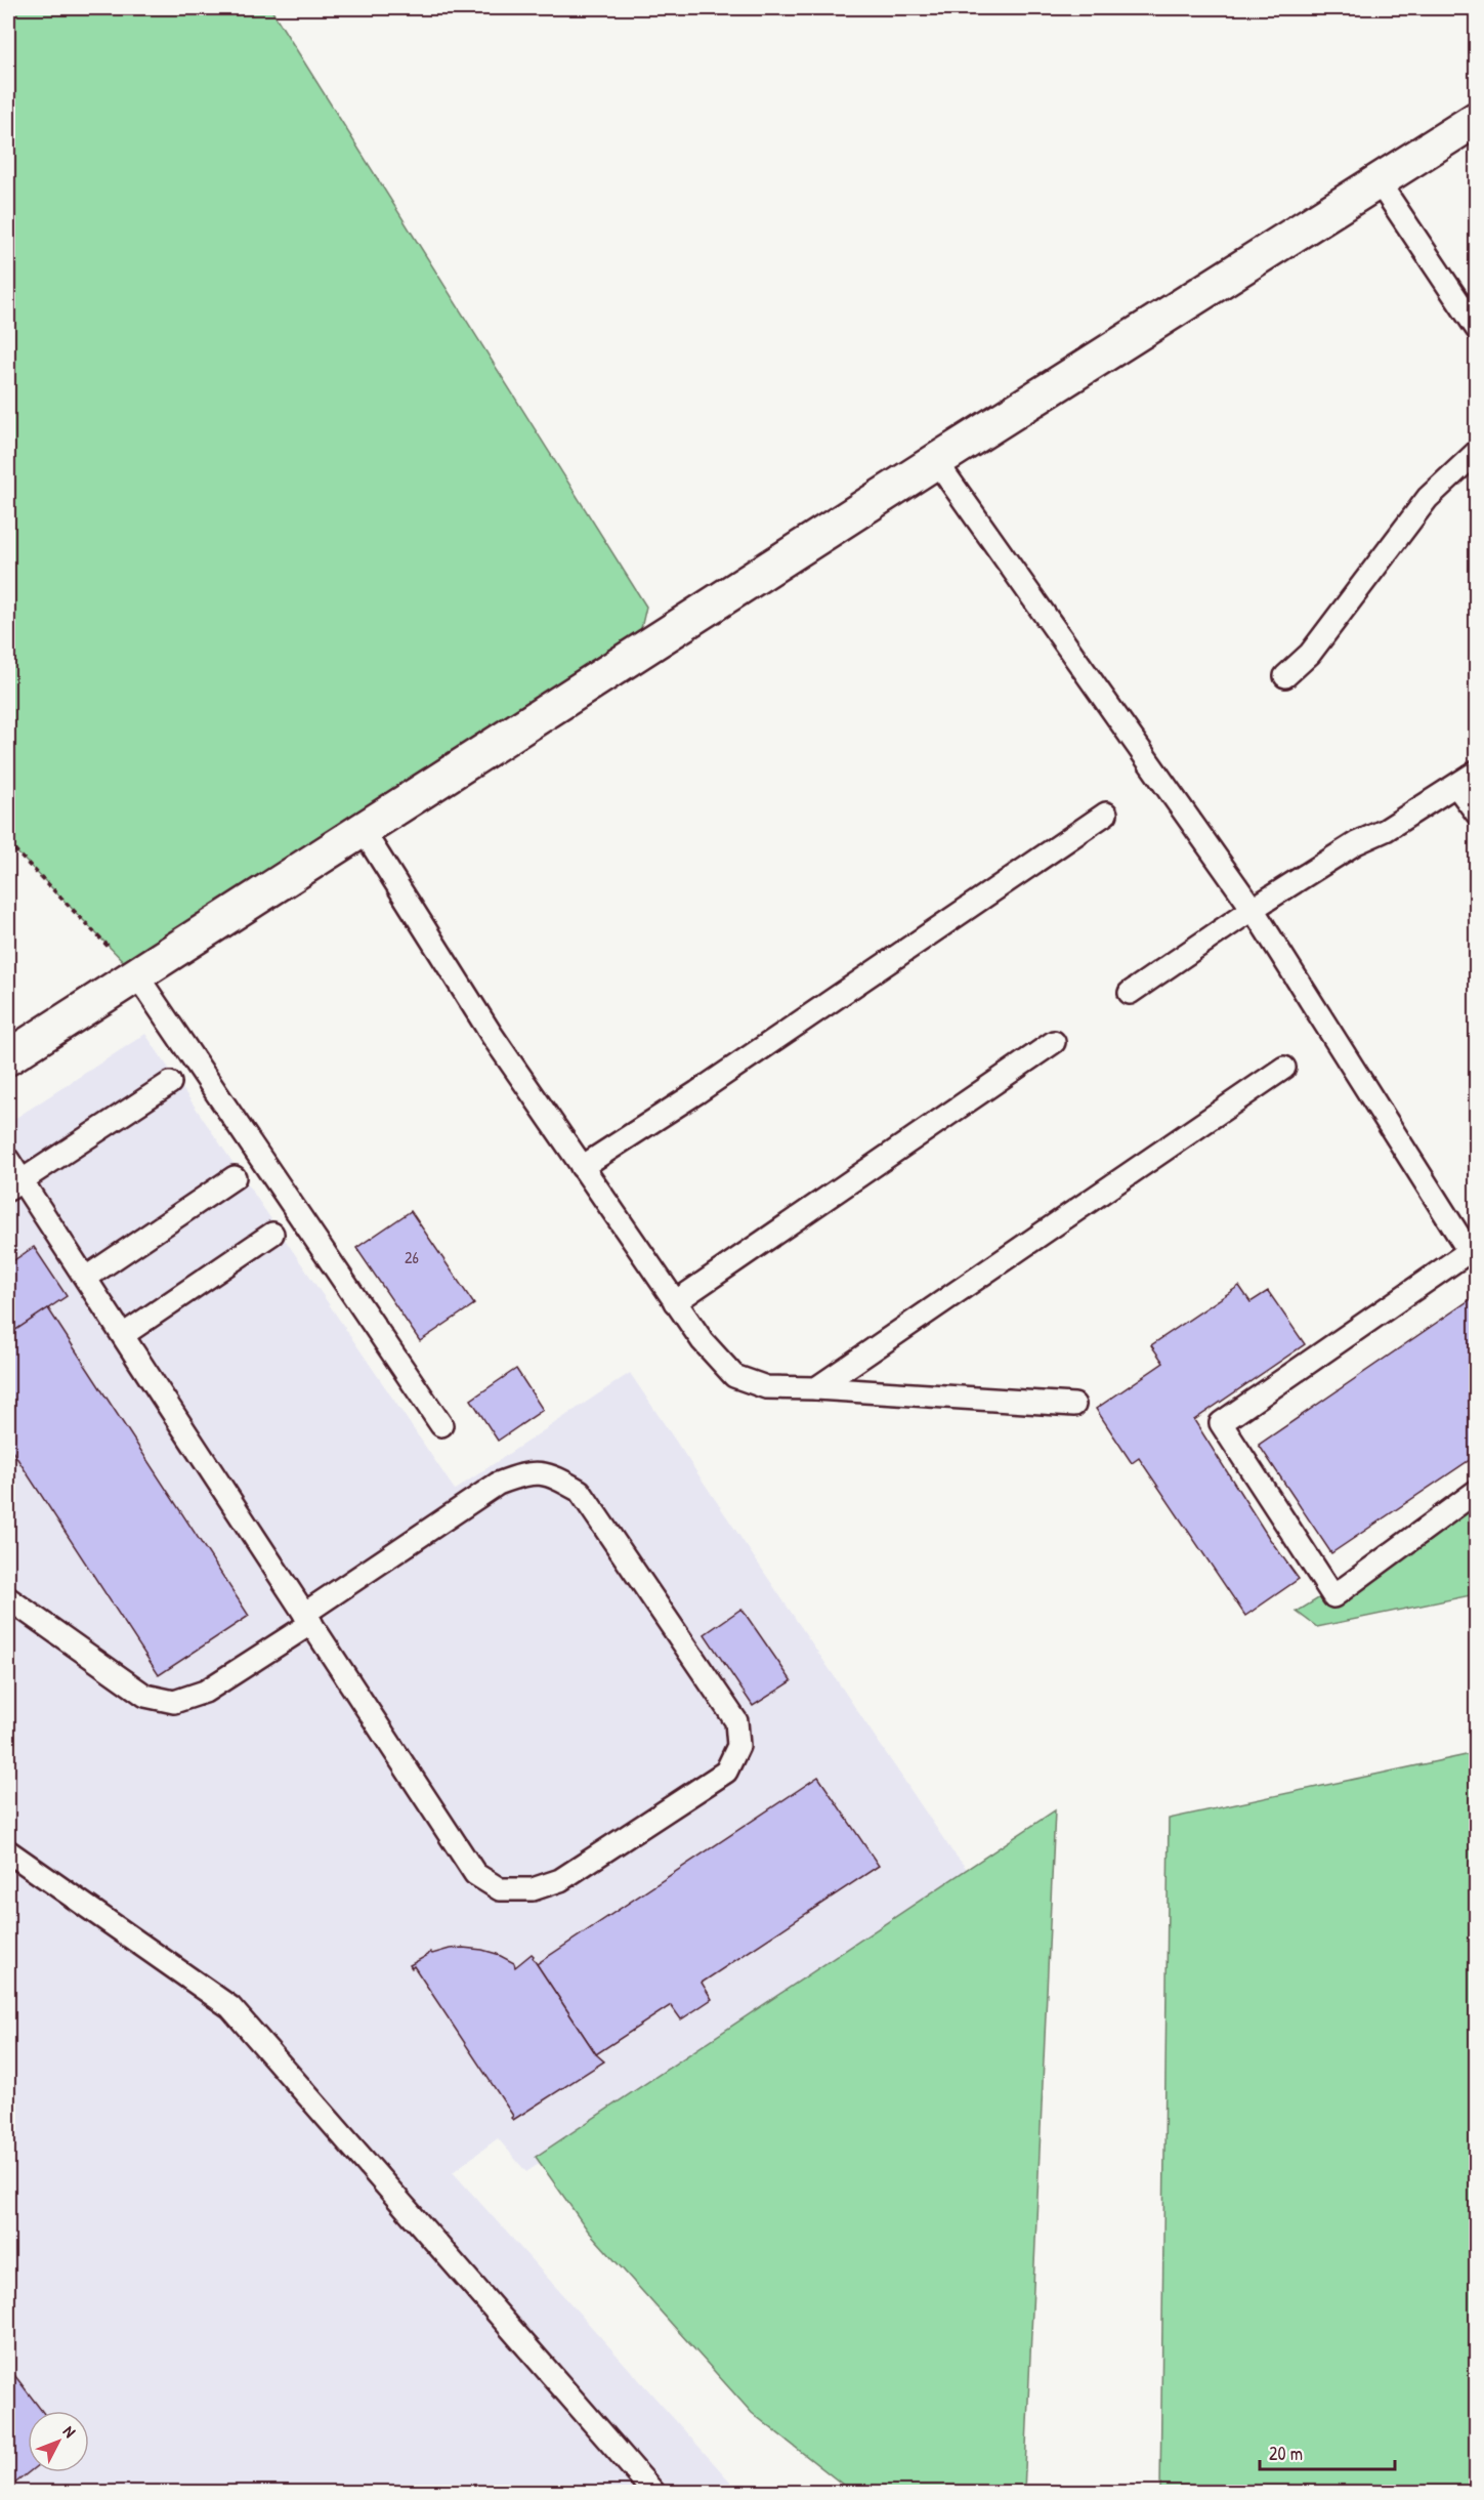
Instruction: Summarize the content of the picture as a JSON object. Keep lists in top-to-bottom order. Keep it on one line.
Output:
{"house_numbers":["26"],"scale_bar":"20 m","north":"top right"}
